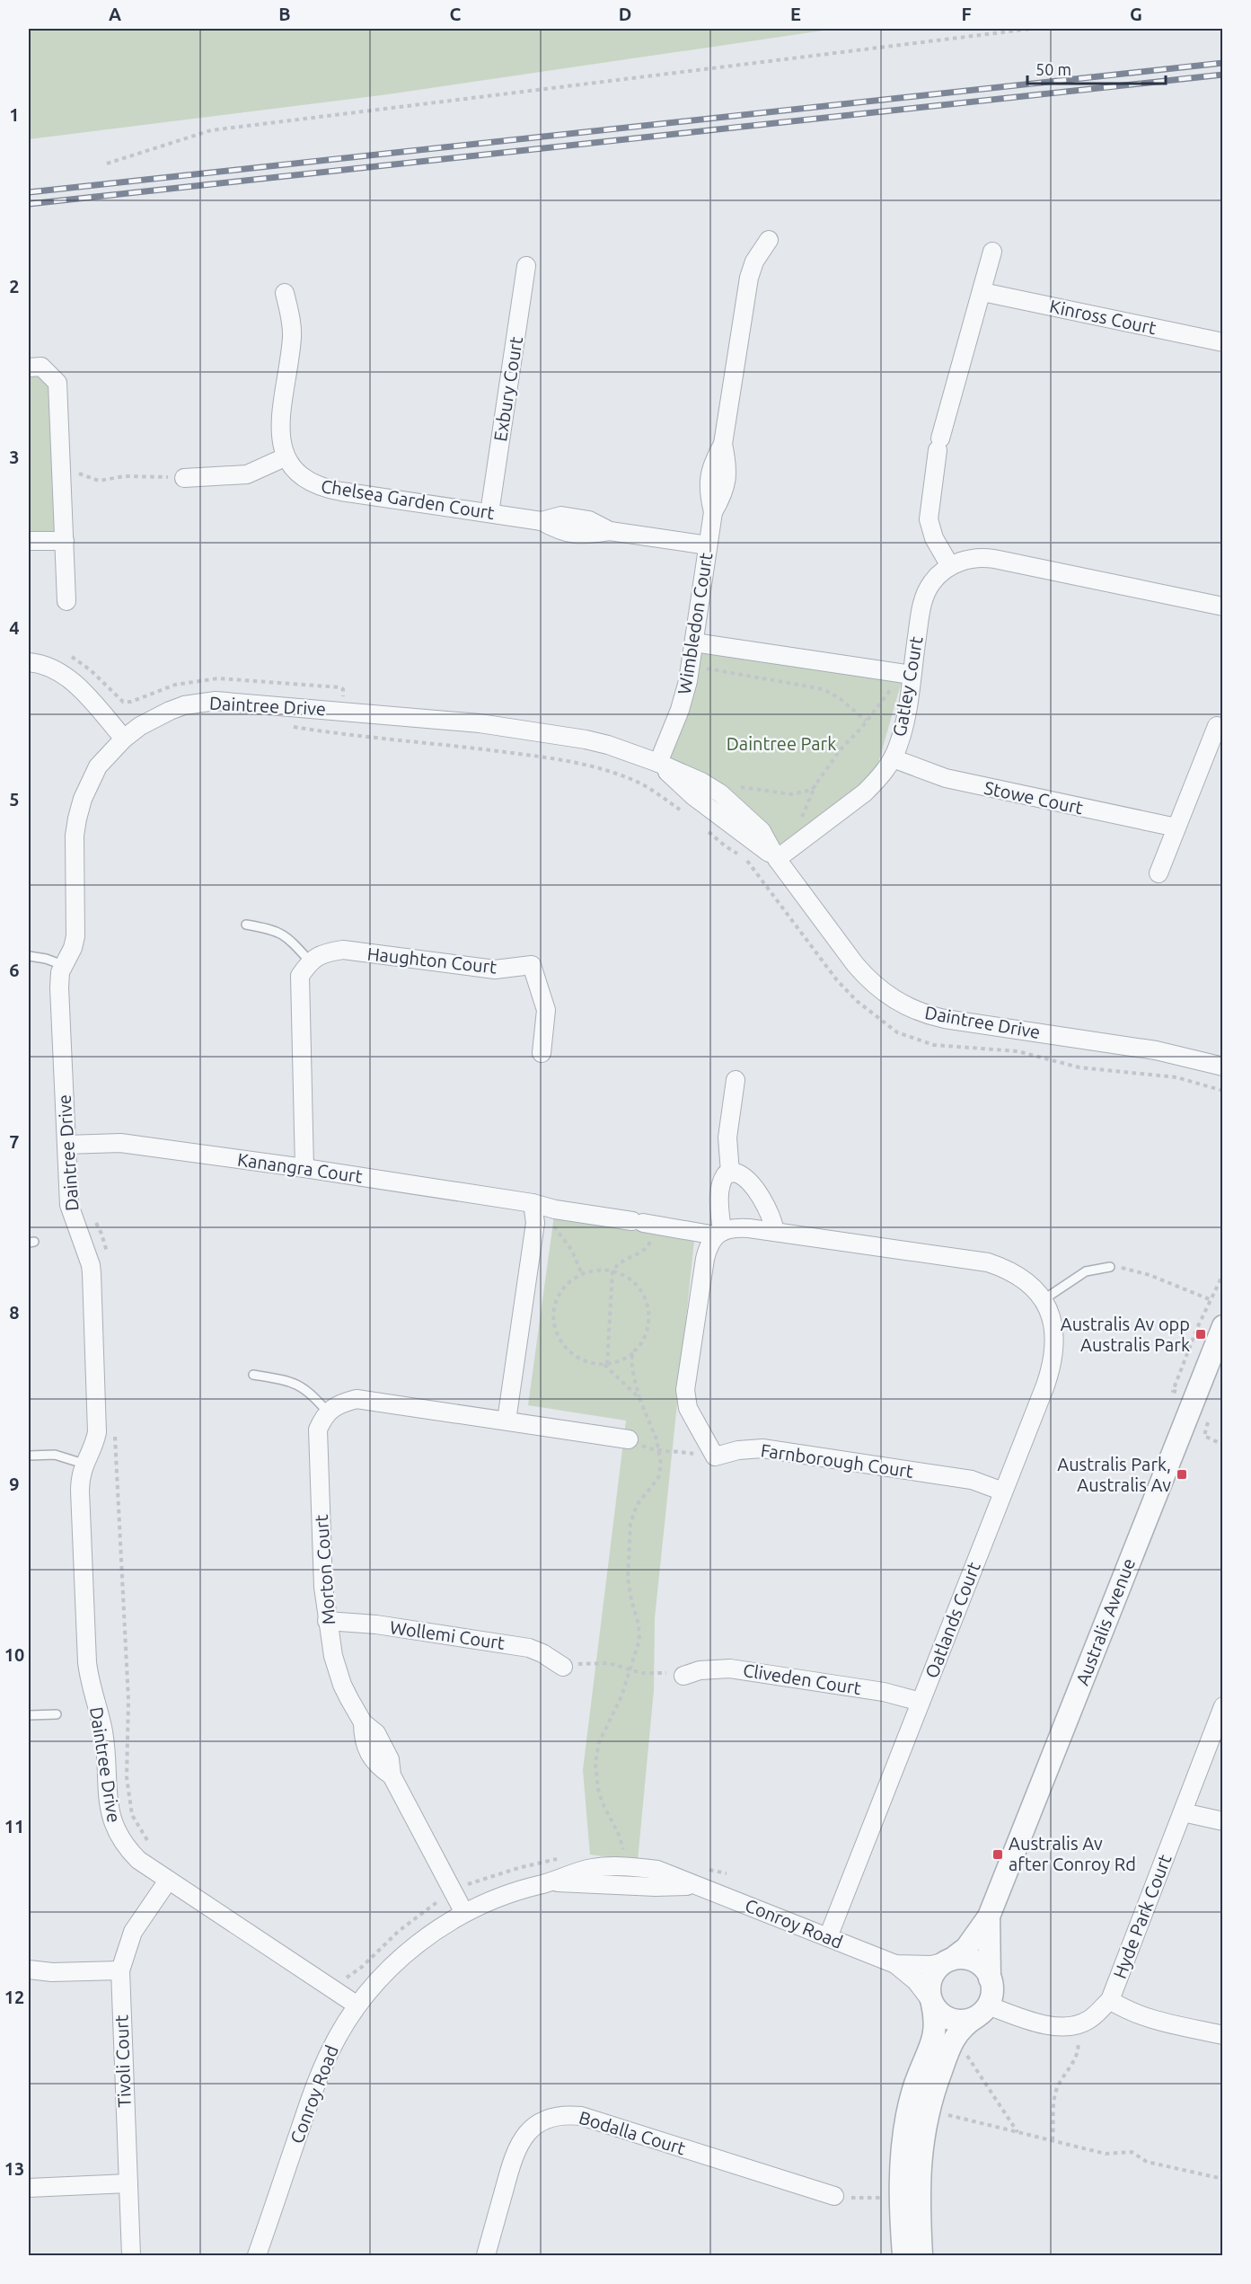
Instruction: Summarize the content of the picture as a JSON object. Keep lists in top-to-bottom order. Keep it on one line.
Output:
{"streets":{"street":["Kinross Court","Exbury Court","Chelsea Garden Court","Wimbledon Court","Gatley Court","Daintree Drive","Stowe Court","Haughton Court","Kanangra Court","Farnborough Court","Morton Court","Oatlands Court","Australis Avenue","Wollemi Court","Cliveden Court","Hyde Park Court","Conroy Road","Tivoli Court","Bodalla Court"]},"crossings":[["Exbury Court","Chelsea Garden Court"],["Chelsea Garden Court","Wimbledon Court"],["Wimbledon Court","Daintree Drive"],["Gatley Court","Daintree Drive"],["Gatley Court","Stowe Court"],["Daintree Drive","Kanangra Court"],["Daintree Drive","Conroy Road"],["Daintree Drive","Tivoli Court"],["Kanangra Court","Oatlands Court"],["Farnborough Court","Oatlands Court"],["Morton Court","Wollemi Court"],["Morton Court","Conroy Road"],["Oatlands Court","Cliveden Court"],["Oatlands Court","Conroy Road"],["Australis Avenue","Hyde Park Court"],["Australis Avenue","Conroy Road"],["Hyde Park Court","Conroy Road"]],"parks":["Daintree Park"],"places":{"transit":["Australis Av opp Australis Park","Australis Park, Australis Av","Australis Av after Conroy Rd"]},"scale_bar":"50 m","grid":{"columns":["A","B","C","D","E","F","G"],"rows":["1","2","3","4","5","6","7","8","9","10","11","12","13"]}}
